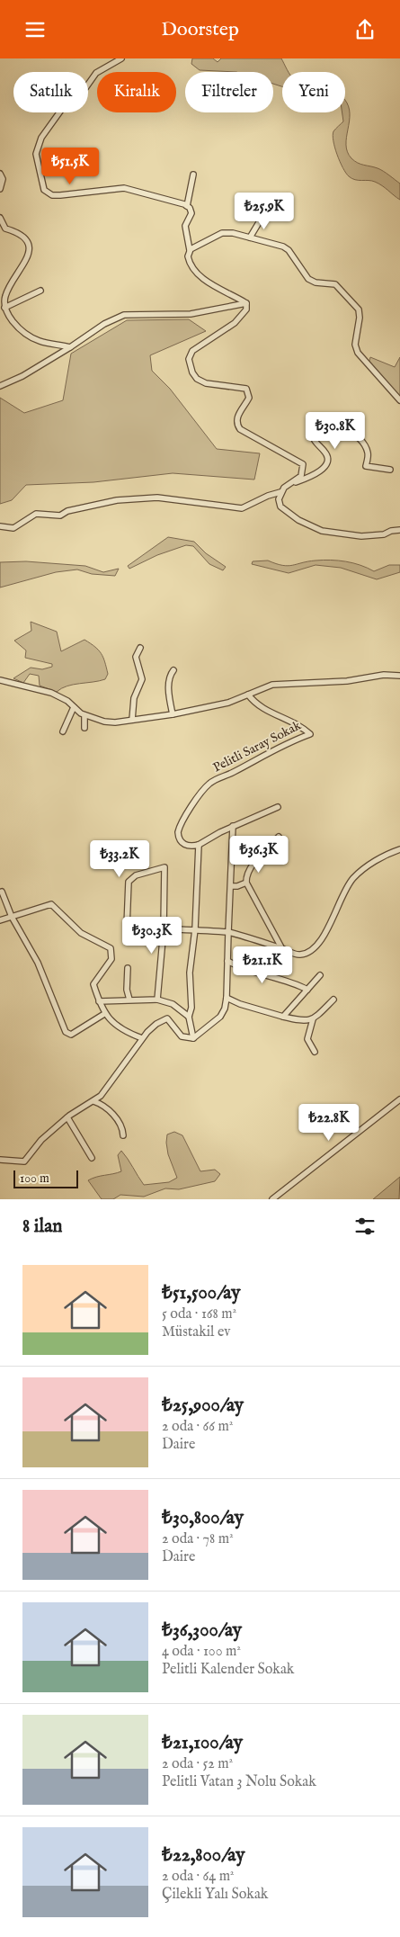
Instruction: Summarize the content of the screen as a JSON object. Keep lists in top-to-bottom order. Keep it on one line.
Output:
{"streets":{"street":["Pelitli Saray Sokak"]},"scale_bar":"100 m","page":{"header":"Doorstep","chip":["Satılık","Kiralık","Filtreler","Yeni"],"price":["₺51.5K","₺25.9K","₺30.8K","₺36.3K","₺33.2K","₺30.3K","₺21.1K","₺22.8K"],"scale":"100 m","heading":"8 ilan","list":[{"name":"₺51,500/ay","note":"5 oda · 168 m² · Müstakil ev"},{"name":"₺25,900/ay","note":"2 oda · 66 m² · Daire"},{"name":"₺30,800/ay","note":"2 oda · 78 m² · Daire"},{"name":"₺36,300/ay","note":"4 oda · 100 m² · Pelitli Kalender Sokak"},{"name":"₺21,100/ay","note":"2 oda · 52 m² · Pelitli Vatan 3 Nolu Sokak"},{"name":"₺22,800/ay","note":"2 oda · 64 m² · Çilekli Yalı Sokak"}]}}
